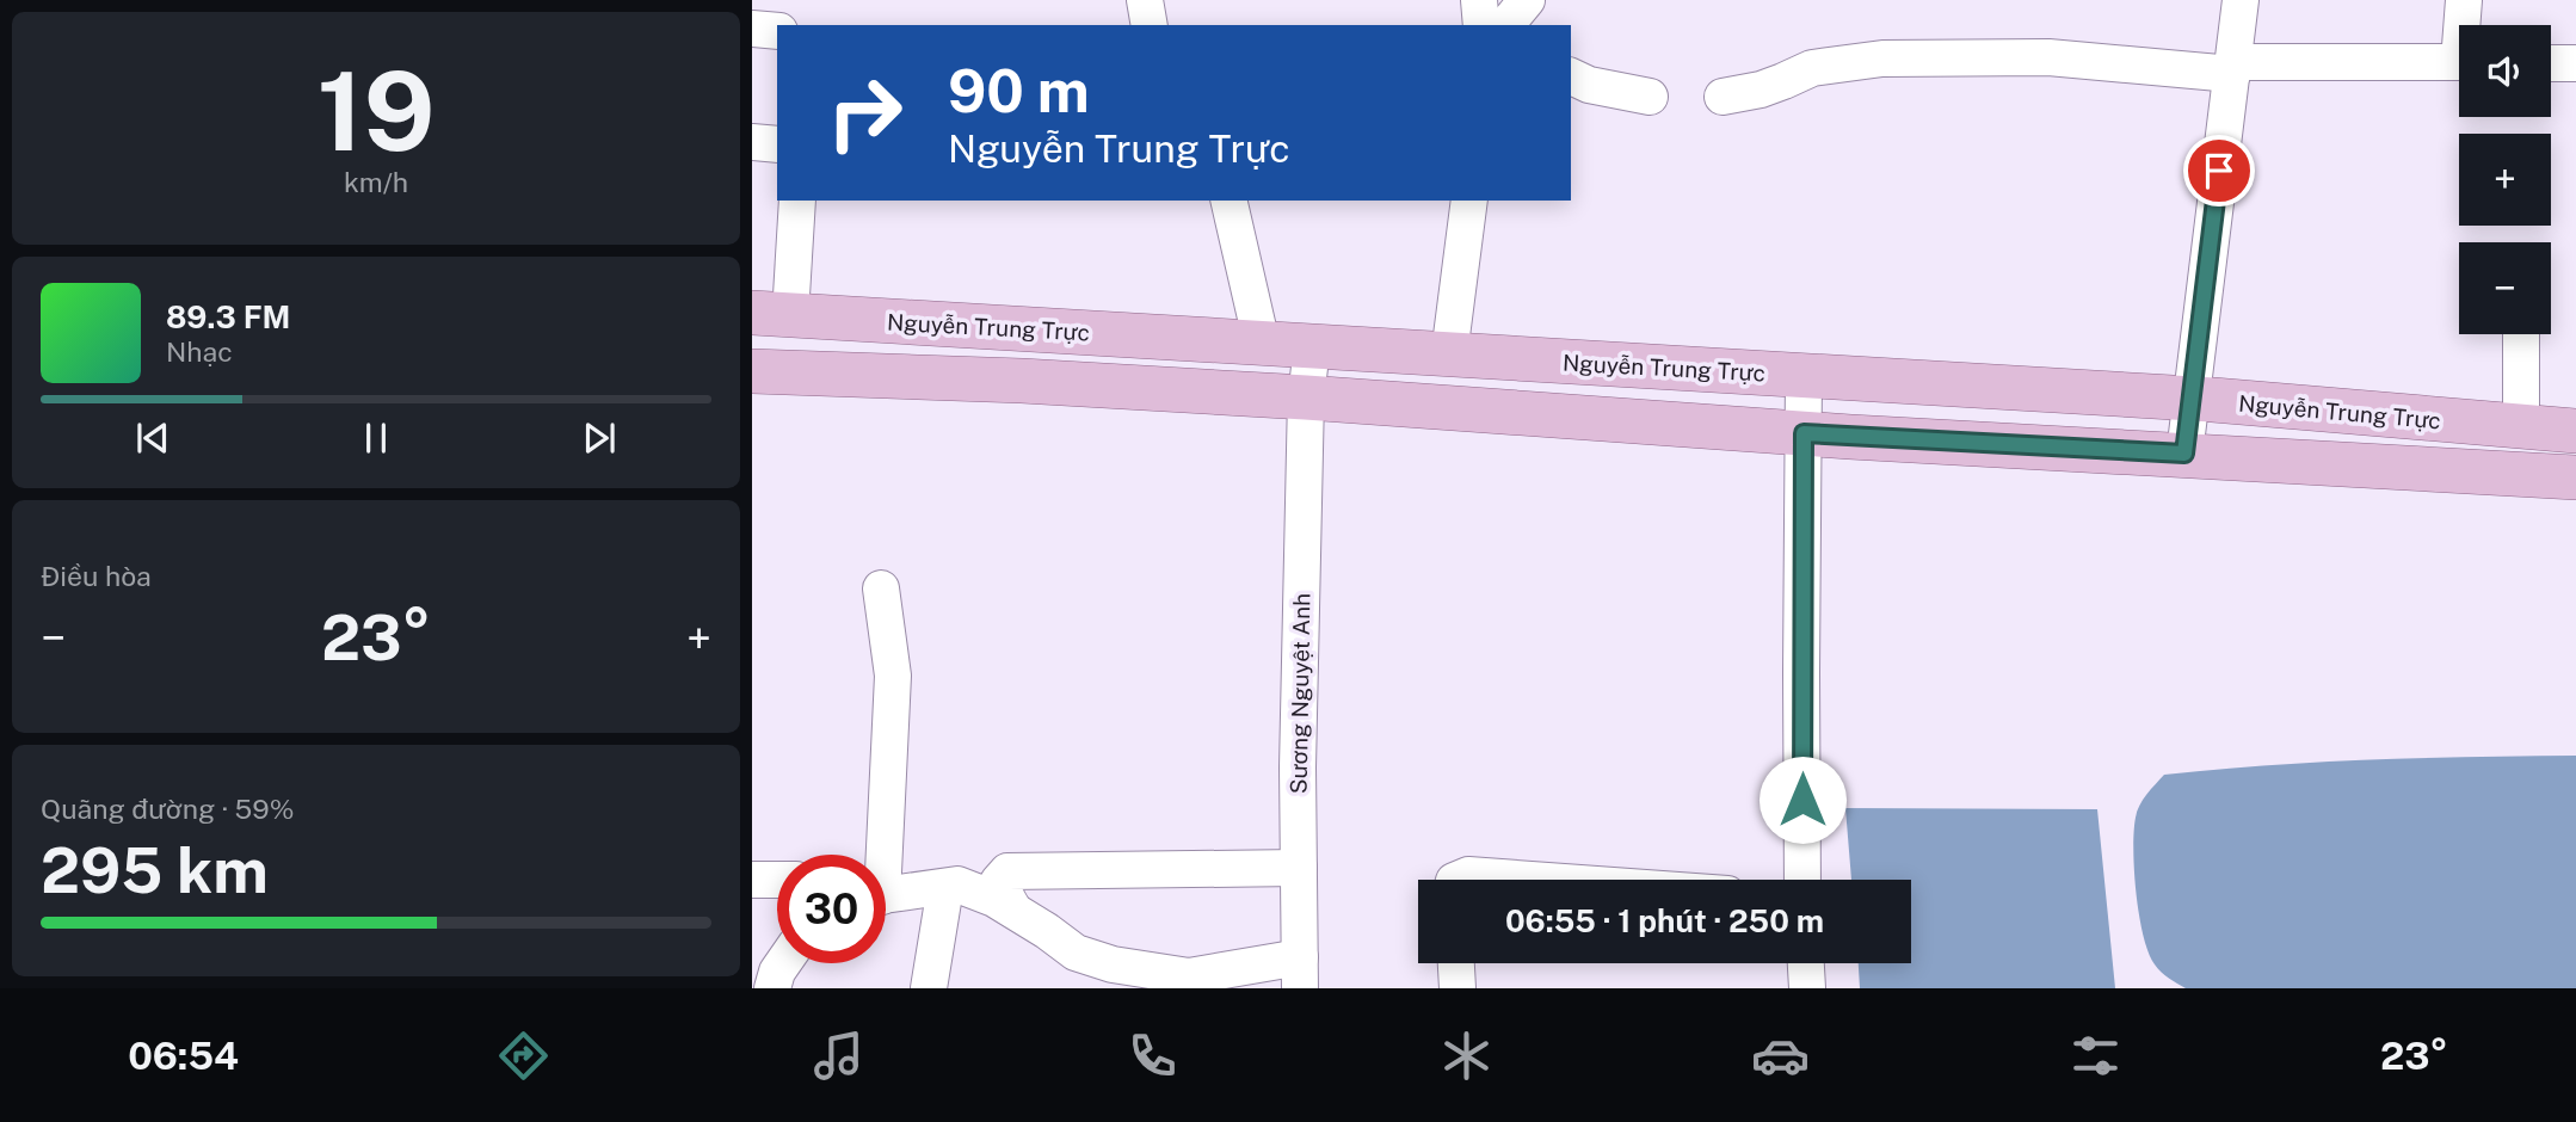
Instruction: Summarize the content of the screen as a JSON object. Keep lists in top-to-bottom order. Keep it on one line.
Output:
{"streets":{"main road":["Nguyễn Trung Trực"],"street":["Sương Nguyệt Anh"]},"crossings":[["Nguyễn Trung Trực","Sương Nguyệt Anh"]],"page":{"tile":[["19","km/h"],"Điều hòa",["Quãng đường · 59%","295 km"]],"map_buttons":["+","−"],"turn":["90 m","Nguyễn Trung Trực"],"song":["89.3 FM","Nhạc"],"heat":["−","23°","+"],"limit":"30","trip":"06:55 · 1 phút · 250 m","tabs":["06:54","23°"]}}
